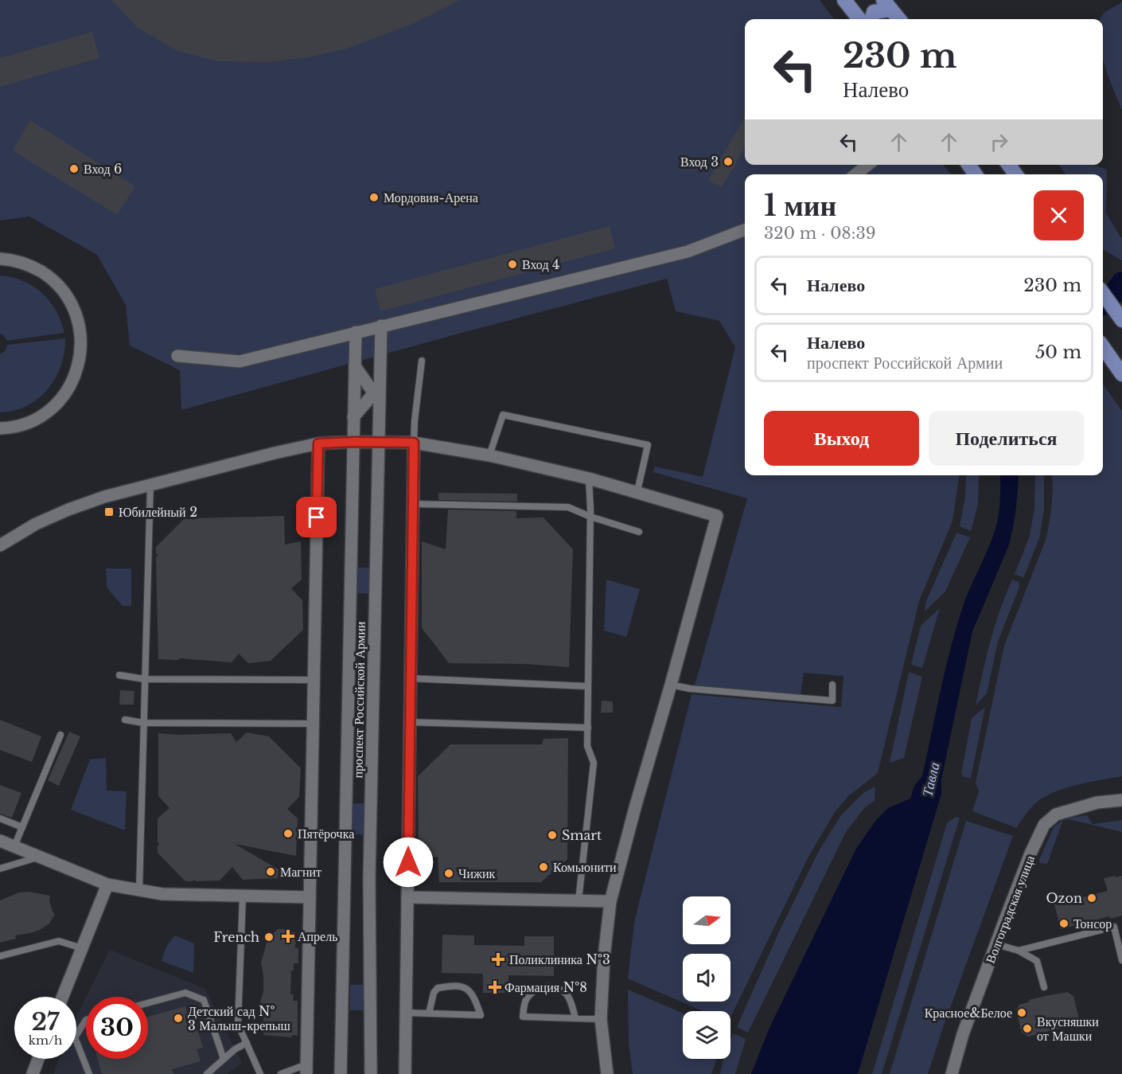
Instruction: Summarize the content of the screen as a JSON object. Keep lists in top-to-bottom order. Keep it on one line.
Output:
{"streets":{"street":["проспект Российской Армии","Волгоградская улица"]},"water":["Тавла"],"places":{"other":["Вход 3","Вход 6","Мордовия-Арена","Вход 4","Пятёрочка","Smart","Комьюнити","Магнит","Чижик","Ozon","Тонсор","French","Красное&Белое","Детский сад № 3 Малыш-крепыш","Вкусняшки от Машки"],"transit":["Юбилейный 2"],"health":["Апрель","Поликлиника №3","Фармация №8"]},"north":"right","page":{"turn":["230 m","Налево"],"heading":["1 мин","320 m · 08:39"],"list":[{"name":"Налево","value":"230 m"},{"name":"Налево","note":"проспект Российской Армии","value":"50 m"}],"buttons":["Выход","Поделиться"],"speed":"27 km/h","limit":"30"}}
